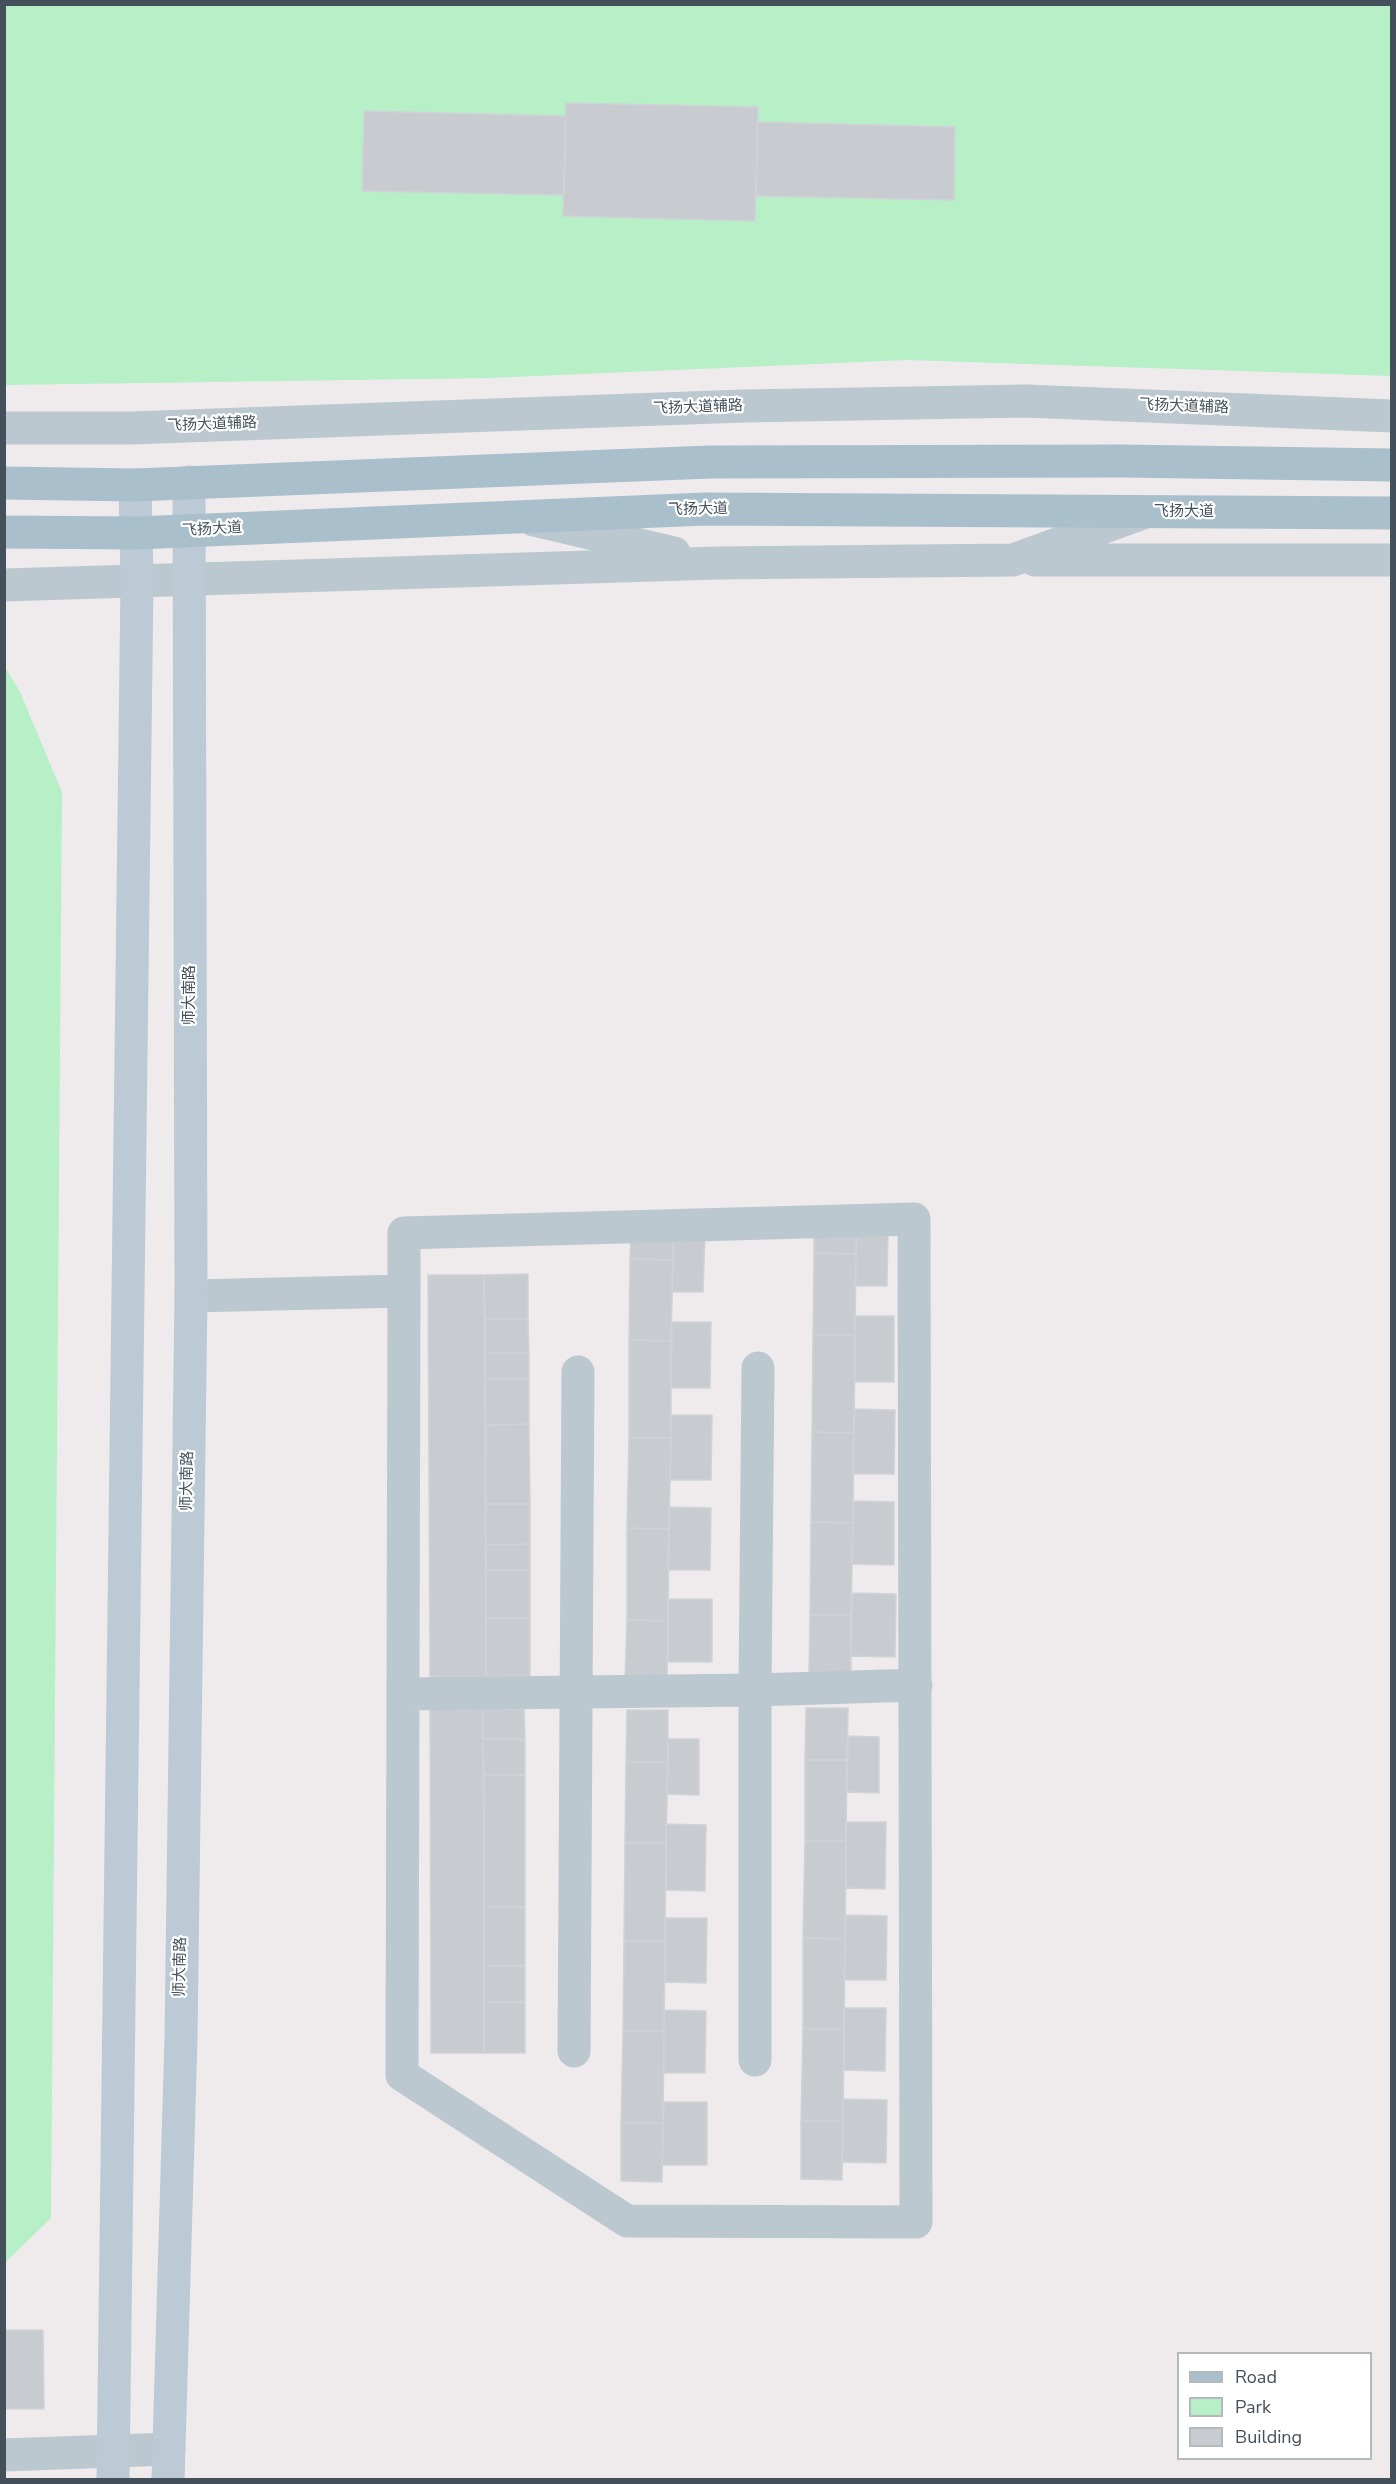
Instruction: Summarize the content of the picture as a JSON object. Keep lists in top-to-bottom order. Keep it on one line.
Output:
{"streets":{"main road":["飞扬大道","师大南路"],"street":["飞扬大道辅路"]},"crossings":[["飞扬大道","师大南路"]],"legend":["Road","Park","Building"]}
